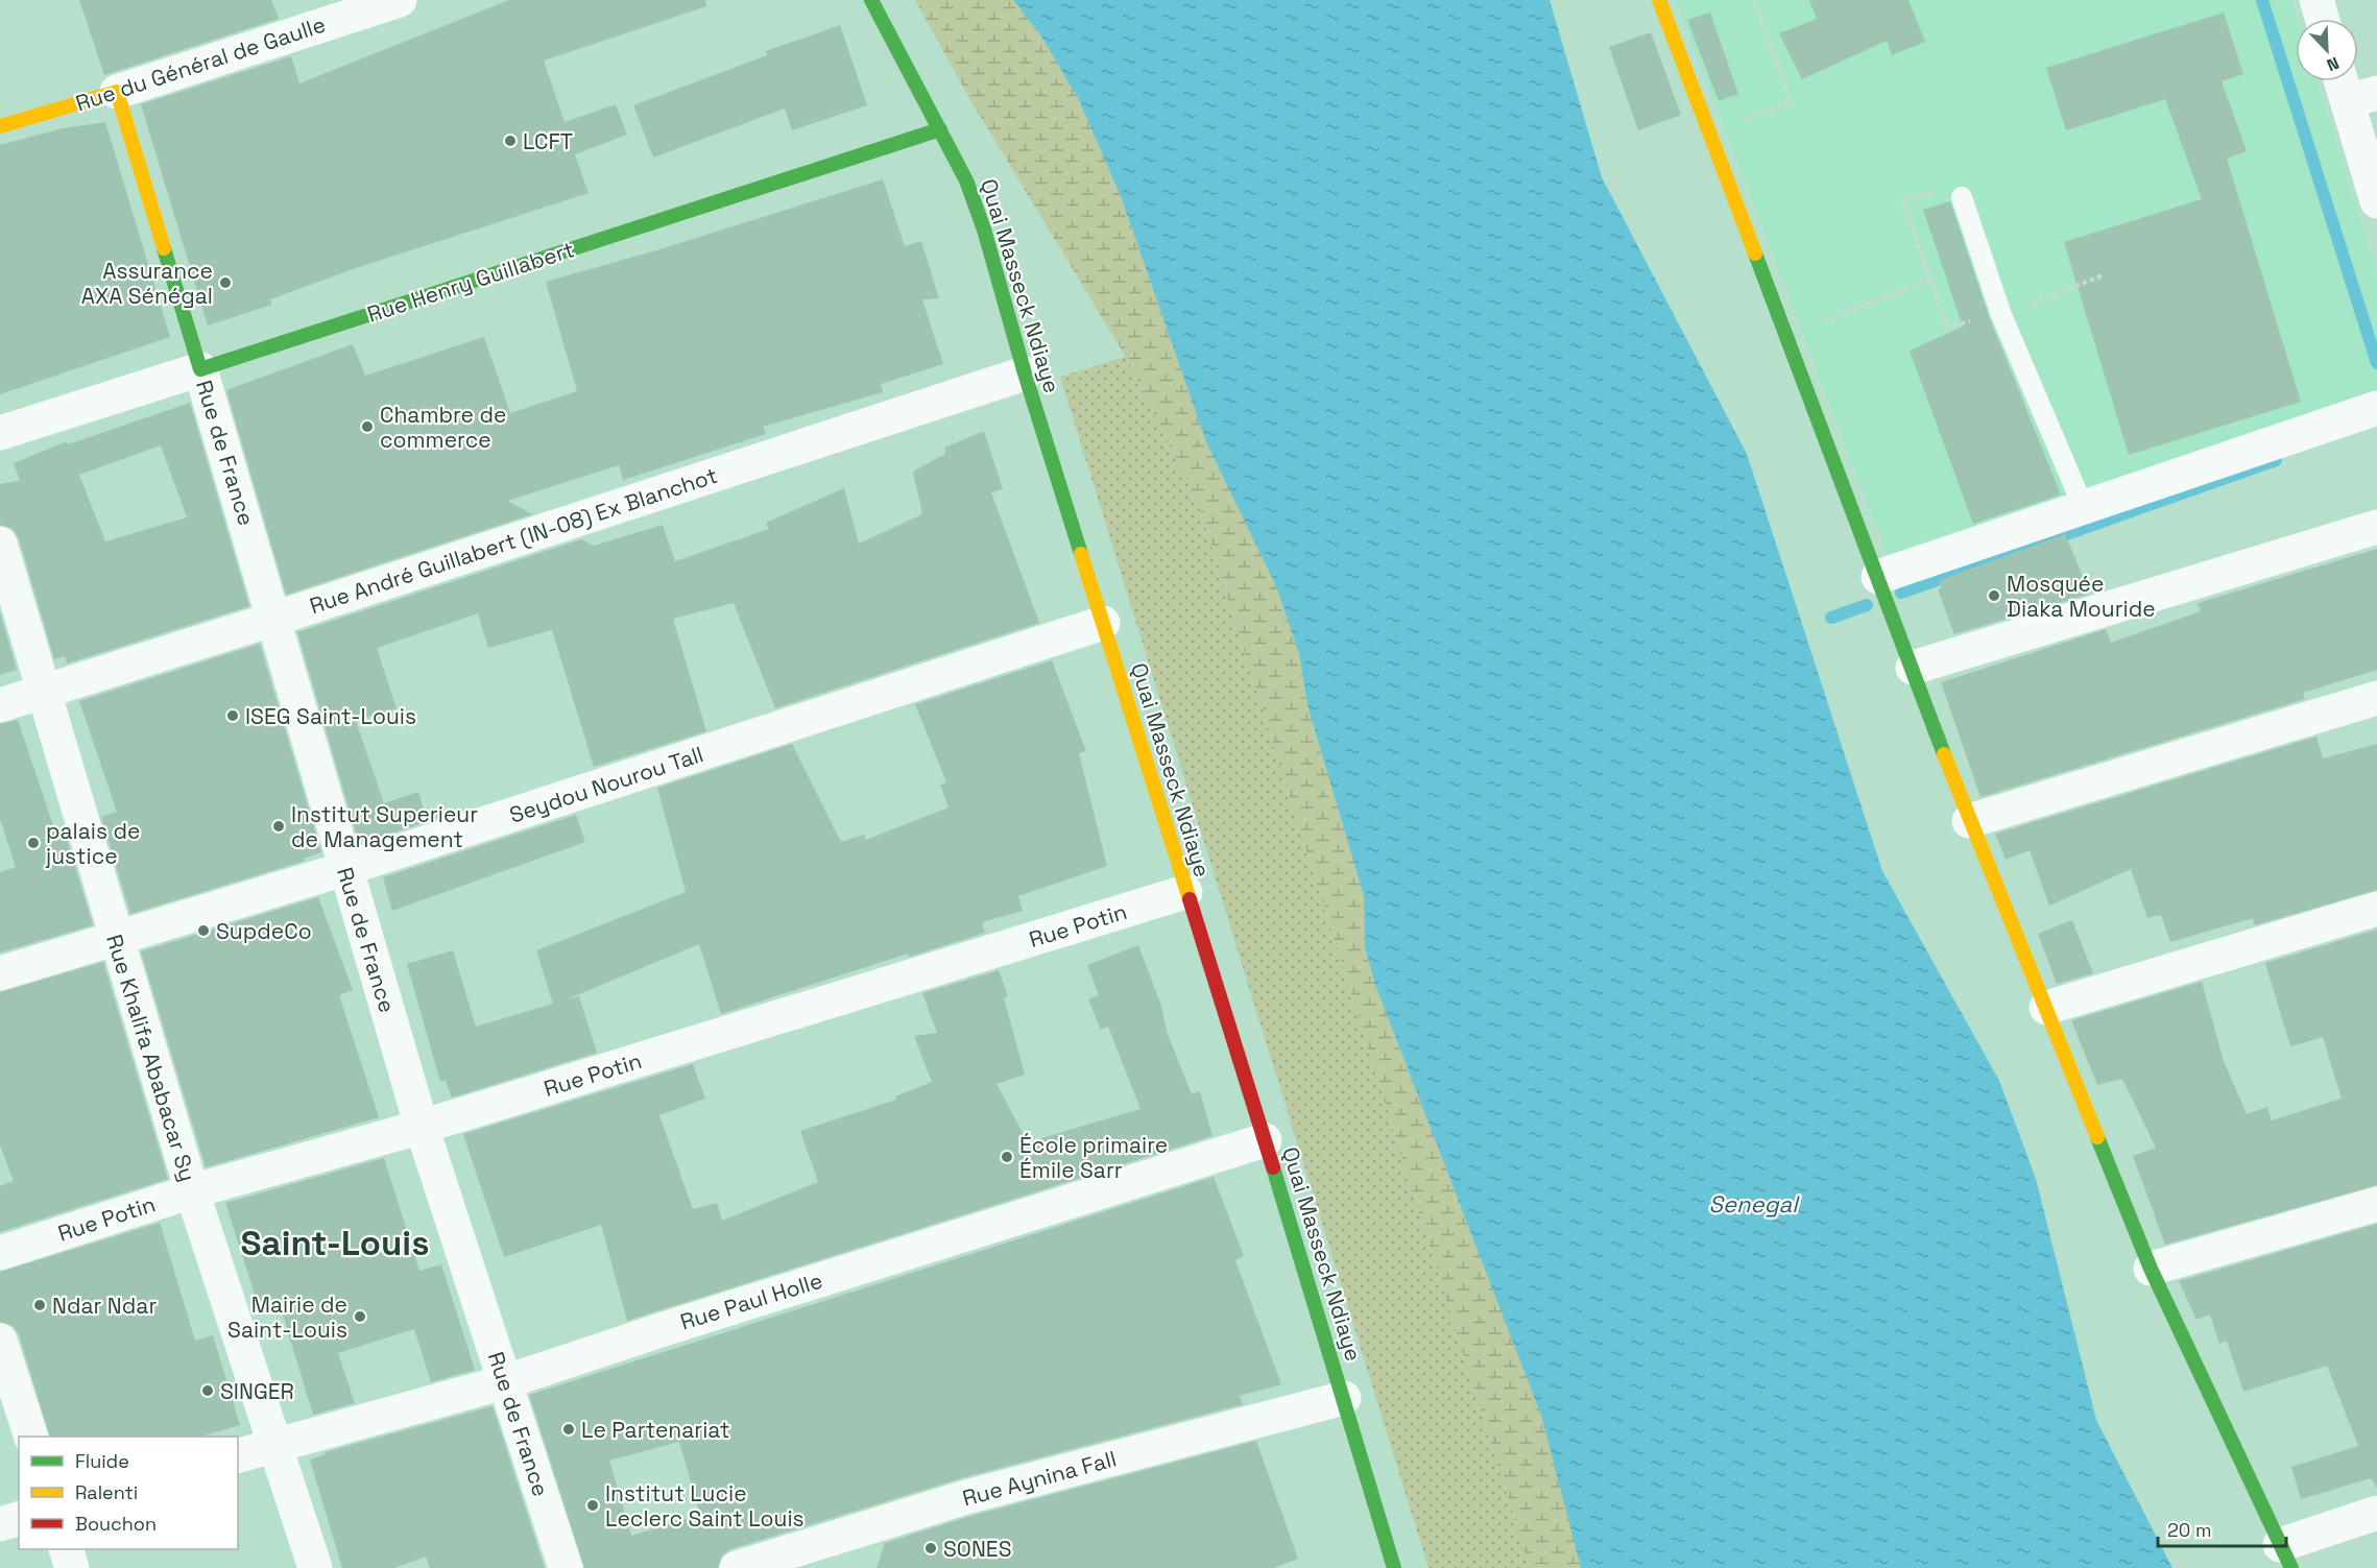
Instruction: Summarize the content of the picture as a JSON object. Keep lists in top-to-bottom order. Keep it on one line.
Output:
{"streets":{"street":["Rue du Général de Gaulle","Rue Henry Guillabert","Quai Masseck Ndiaye","Rue de France","Rue André Guillabert (IN-08) Ex Blanchot","Seydou Nourou Tall","Rue Potin","Rue Khalifa Ababacar Sy","Rue Paul Holle","Rue Aynina Fall"]},"crossings":[["Rue du Général de Gaulle","Rue de France"],["Rue Henry Guillabert","Quai Masseck Ndiaye"],["Rue Henry Guillabert","Rue de France"],["Quai Masseck Ndiaye","Rue André Guillabert (IN-08) Ex Blanchot"],["Quai Masseck Ndiaye","Seydou Nourou Tall"],["Quai Masseck Ndiaye","Rue Potin"],["Quai Masseck Ndiaye","Rue Paul Holle"],["Quai Masseck Ndiaye","Rue Aynina Fall"],["Rue de France","Rue André Guillabert (IN-08) Ex Blanchot"],["Rue de France","Seydou Nourou Tall"],["Rue de France","Rue Potin"],["Rue de France","Rue Paul Holle"],["Rue André Guillabert (IN-08) Ex Blanchot","Rue Khalifa Ababacar Sy"],["Seydou Nourou Tall","Rue Khalifa Ababacar Sy"],["Rue Potin","Rue Khalifa Ababacar Sy"],["Rue Khalifa Ababacar Sy","Rue Paul Holle"]],"districts":["Saint-Louis"],"water":["Senegal"],"places":["LCFT","Assurance AXA Sénégal","Chambre de commerce","Mosquée Diaka Mouride","ISEG Saint-Louis","Institut Superieur de Management","palais de justice","SupdeCo","École primaire Émile Sarr","Ndar Ndar","Mairie de Saint-Louis","SINGER","Le Partenariat","Institut Lucie Leclerc Saint Louis","SONES"],"legend":["Fluide","Ralenti","Bouchon"],"scale_bar":"20 m","north":"bottom right"}
